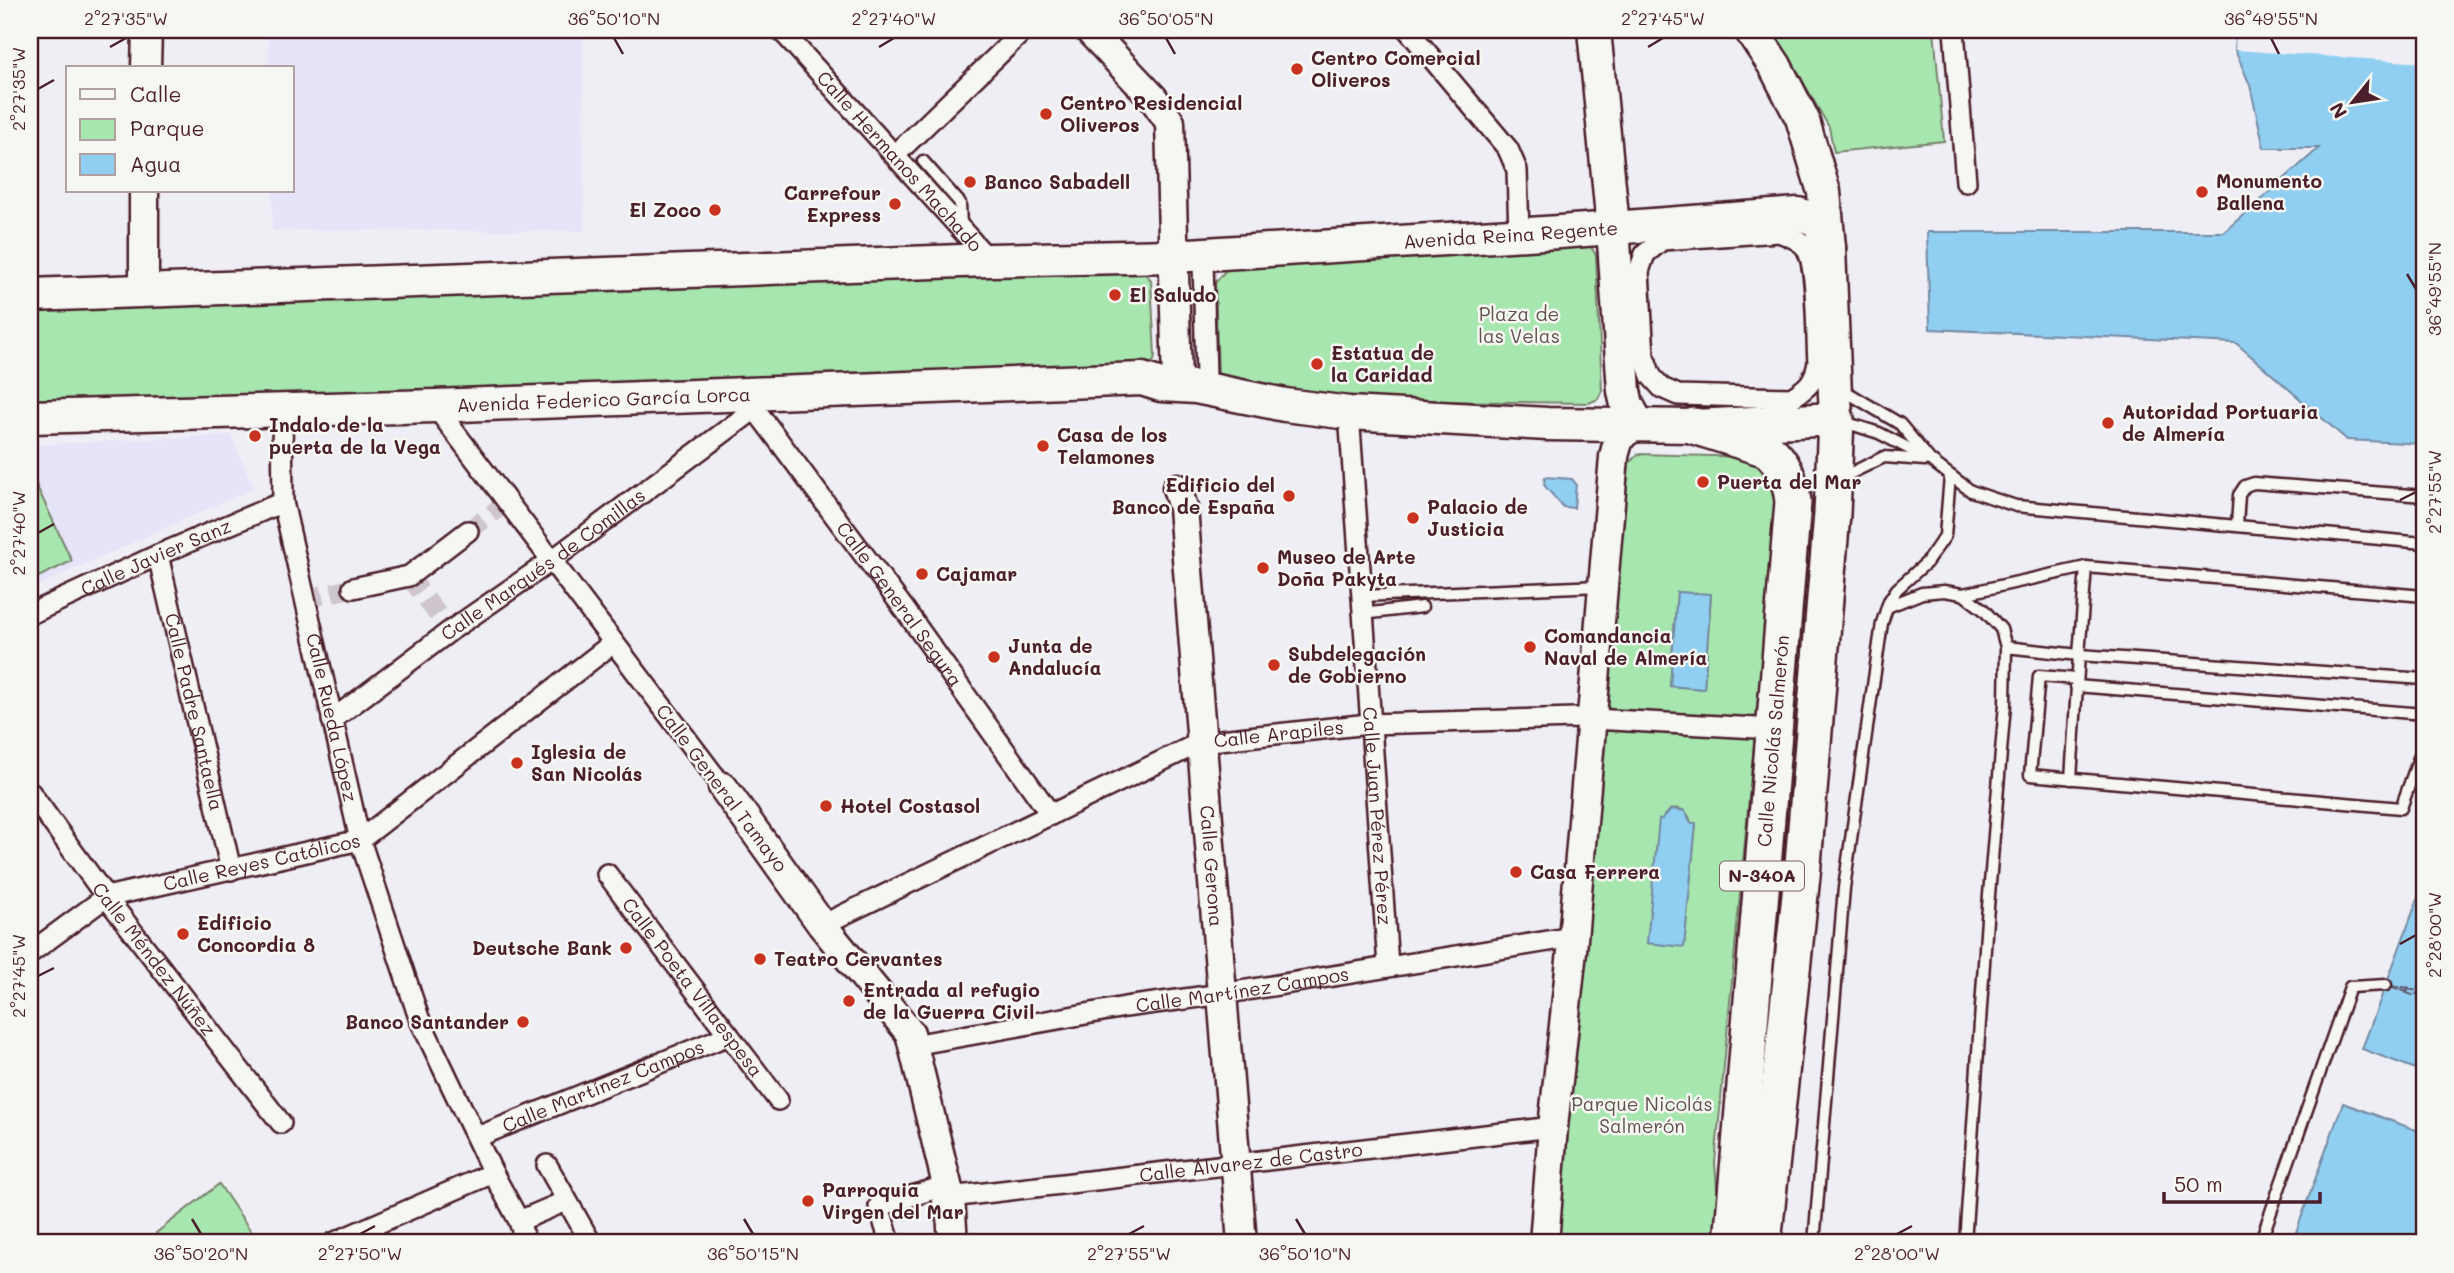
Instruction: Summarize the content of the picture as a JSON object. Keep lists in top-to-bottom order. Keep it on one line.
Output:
{"streets":{"highway":["Calle Nicolás Salmerón","N-340A"],"main road":["Avenida Reina Regente","Avenida Federico García Lorca"],"street":["Calle Hermanos Machado","Calle Javier Sanz","Calle Marqués de Comillas","Calle General Segura","Calle Padre Santaella","Calle Rueda López","Calle Arapiles","Calle General Tamayo","Calle Juan Pérez Pérez","Calle Reyes Católicos","Calle Gerona","Calle Méndez Núñez","Calle Poeta Villaespesa","Calle Martínez Campos","Calle Álvarez de Castro"]},"crossings":[["Avenida Federico García Lorca","Calle Marqués de Comillas"],["Avenida Federico García Lorca","Calle General Segura"],["Avenida Federico García Lorca","Calle Rueda López"],["Avenida Federico García Lorca","Calle General Tamayo"],["Calle Javier Sanz","Calle Padre Santaella"],["Calle Javier Sanz","Calle Rueda López"],["Calle Marqués de Comillas","Calle General Segura"],["Calle Marqués de Comillas","Calle Rueda López"],["Calle Marqués de Comillas","Calle General Tamayo"],["Calle General Segura","Calle Arapiles"],["Calle Padre Santaella","Calle Reyes Católicos"],["Calle Rueda López","Calle Reyes Católicos"],["Calle Rueda López","Calle Martínez Campos"],["Calle Arapiles","Calle Nicolás Salmerón"],["Calle Arapiles","Calle General Tamayo"],["Calle Arapiles","Calle Juan Pérez Pérez"],["Calle Arapiles","Calle Gerona"],["Calle General Tamayo","Calle Reyes Católicos"],["Calle General Tamayo","Calle Martínez Campos"],["Calle General Tamayo","Calle Álvarez de Castro"],["Calle Juan Pérez Pérez","Calle Martínez Campos"],["Calle Reyes Católicos","Calle Méndez Núñez"],["Calle Gerona","Calle Martínez Campos"],["Calle Gerona","Calle Álvarez de Castro"],["Calle Poeta Villaespesa","Calle Martínez Campos"]],"parks":["Plaza de las Velas","Parque Nicolás Salmerón"],"places":["Centro Comercial Oliveros","Centro Residencial Oliveros","Banco Sabadell","Monumento Ballena","Carrefour Express","El Zoco","El Saludo","Estatua de la Caridad","Autoridad Portuaria de Almería","Indalo de la puerta de la Vega","Casa de los Telamones","Puerta del Mar","Edificio del Banco de España","Palacio de Justicia","Museo de Arte Doña Pakyta","Cajamar","Comandancia Naval de Almería","Junta de Andalucía","Subdelegación de Gobierno","Iglesia de San Nicolás","Hotel Costasol","Casa Ferrera","Edificio Concordia 8","Deutsche Bank","Teatro Cervantes","Entrada al refugio de la Guerra Civil","Banco Santander","Parroquia Virgen del Mar"],"legend":["Calle","Parque","Agua"],"scale_bar":"50 m","north":"bottom left","coordinates":["2°27'35\"W","36°50'10\"N","2°27'40\"W","36°50'05\"N","2°27'45\"W","36°49'55\"N","2°27'55\"W","2°28'00\"W","36°50'20\"N","2°27'50\"W","36°50'15\"N"]}
